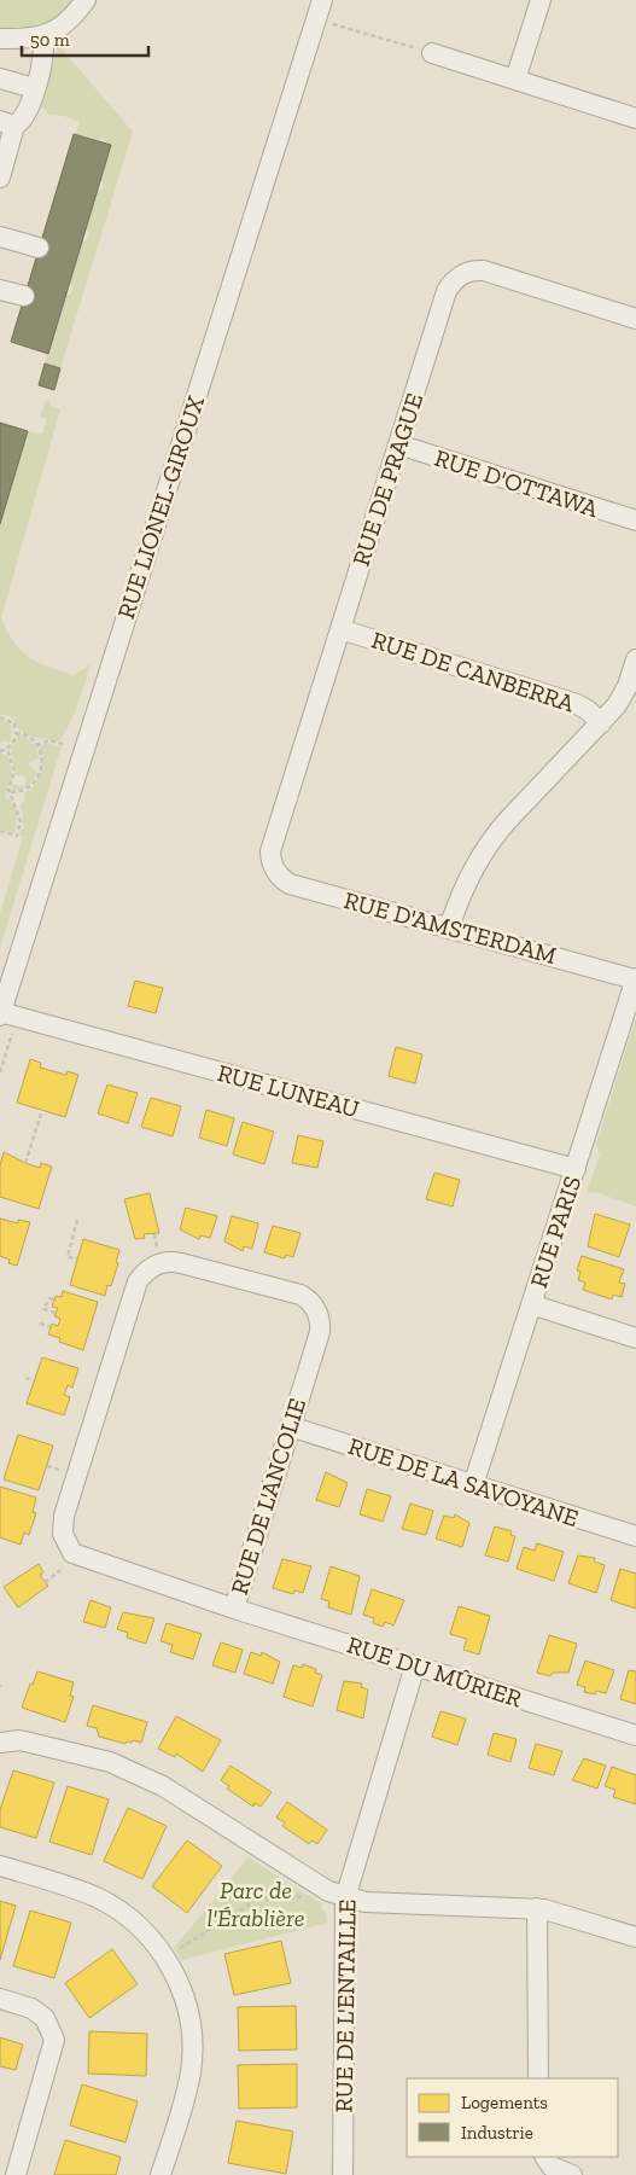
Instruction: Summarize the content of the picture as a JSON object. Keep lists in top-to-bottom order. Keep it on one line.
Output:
{"streets":{"street":["RUE DE PRAGUE","RUE D'OTTAWA","RUE LIONEL-GIROUX","RUE DE CANBERRA","RUE D'AMSTERDAM","RUE LUNEAU","RUE PARIS","RUE DE LA SAVOYANE","RUE DE L'ANCOLIE","RUE DU MÛRIER","RUE DE L'ENTAILLE"]},"crossings":[["RUE DE PRAGUE","RUE D'OTTAWA"],["RUE DE PRAGUE","RUE DE CANBERRA"],["RUE DE PRAGUE","RUE D'AMSTERDAM"],["RUE LIONEL-GIROUX","RUE LUNEAU"],["RUE D'AMSTERDAM","RUE PARIS"],["RUE LUNEAU","RUE PARIS"],["RUE PARIS","RUE DE LA SAVOYANE"],["RUE DE LA SAVOYANE","RUE DE L'ANCOLIE"],["RUE DE L'ANCOLIE","RUE DU MÛRIER"],["RUE DU MÛRIER","RUE DE L'ENTAILLE"]],"parks":["Parc de l'Érablière"],"legend":["Logements","Industrie"],"scale_bar":"50 m"}
